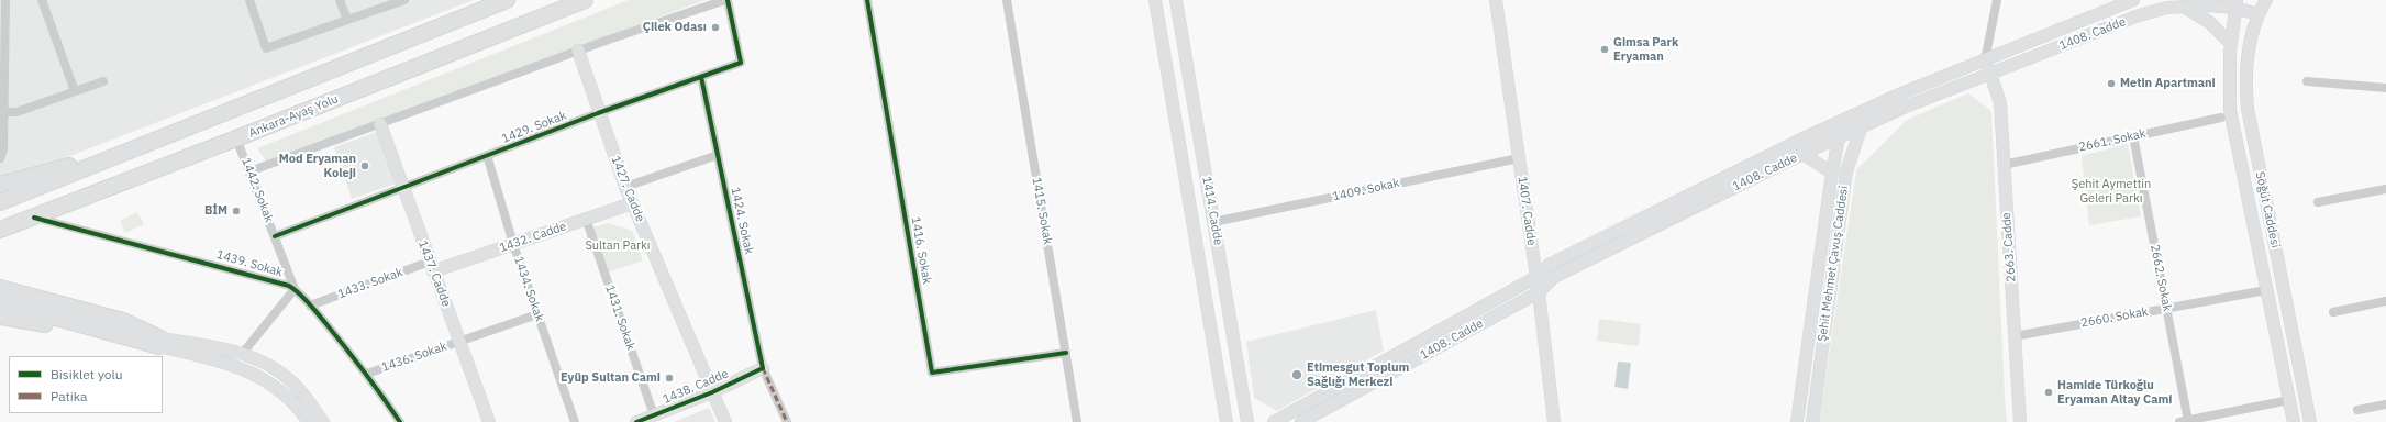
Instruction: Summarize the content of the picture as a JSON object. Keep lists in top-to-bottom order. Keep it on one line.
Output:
{"streets":{"highway":["Ankara-Ayaş Yolu"],"main road":["1408. Cadde","1427. Cadde","Söğüt Caddesi","1414. Cadde","1407. Cadde","1432. Cadde","2663. Cadde","Şehit Mehmet Çavuş Caddesi","1437. Cadde","1438. Cadde"],"street":["1429. Sokak","2661. Sokak","1442. Sokak","1409. Sokak","1415. Sokak","1424. Sokak","1416. Sokak","1439. Sokak","2662. Sokak","1433. Sokak","1434. Sokak","1431. Sokak","2660. Sokak","1436. Sokak"]},"crossings":[["1408. Cadde","Söğüt Caddesi"],["1408. Cadde","1407. Cadde"],["1408. Cadde","2663. Cadde"],["1408. Cadde","Şehit Mehmet Çavuş Caddesi"],["Ankara-Ayaş Yolu","1442. Sokak"],["Ankara-Ayaş Yolu","1439. Sokak"],["1429. Sokak","1427. Cadde"],["1429. Sokak","1442. Sokak"],["1429. Sokak","1424. Sokak"],["1429. Sokak","1437. Cadde"],["1429. Sokak","1434. Sokak"],["2661. Sokak","2663. Cadde"],["2661. Sokak","2662. Sokak"],["1427. Cadde","1432. Cadde"],["1427. Cadde","1438. Cadde"],["1442. Sokak","1439. Sokak"],["1409. Sokak","1414. Cadde"],["1409. Sokak","1407. Cadde"],["Söğüt Caddesi","2660. Sokak"],["1415. Sokak","1416. Sokak"],["1424. Sokak","1438. Cadde"],["1432. Cadde","1437. Cadde"],["1432. Cadde","1433. Sokak"],["1432. Cadde","1434. Sokak"],["1432. Cadde","1431. Sokak"],["2663. Cadde","2660. Sokak"],["1439. Sokak","1433. Sokak"],["1439. Sokak","1436. Sokak"],["1437. Cadde","1433. Sokak"],["1437. Cadde","1436. Sokak"],["2662. Sokak","2660. Sokak"],["1434. Sokak","1436. Sokak"],["1431. Sokak","1438. Cadde"]],"parks":["Şehit Aymettin Geleri Parkı","Sultan Parkı"],"places":["Çilek Odası","Gimsa Park Eryaman","Metin Apartmani","Mod Eryaman Koleji","BİM","Etimesgut Toplum Sağlığı Merkezi","Eyüp Sultan Cami","Hamide Türkoğlu Eryaman Altay Cami"],"legend":["Bisiklet yolu","Patika"]}
